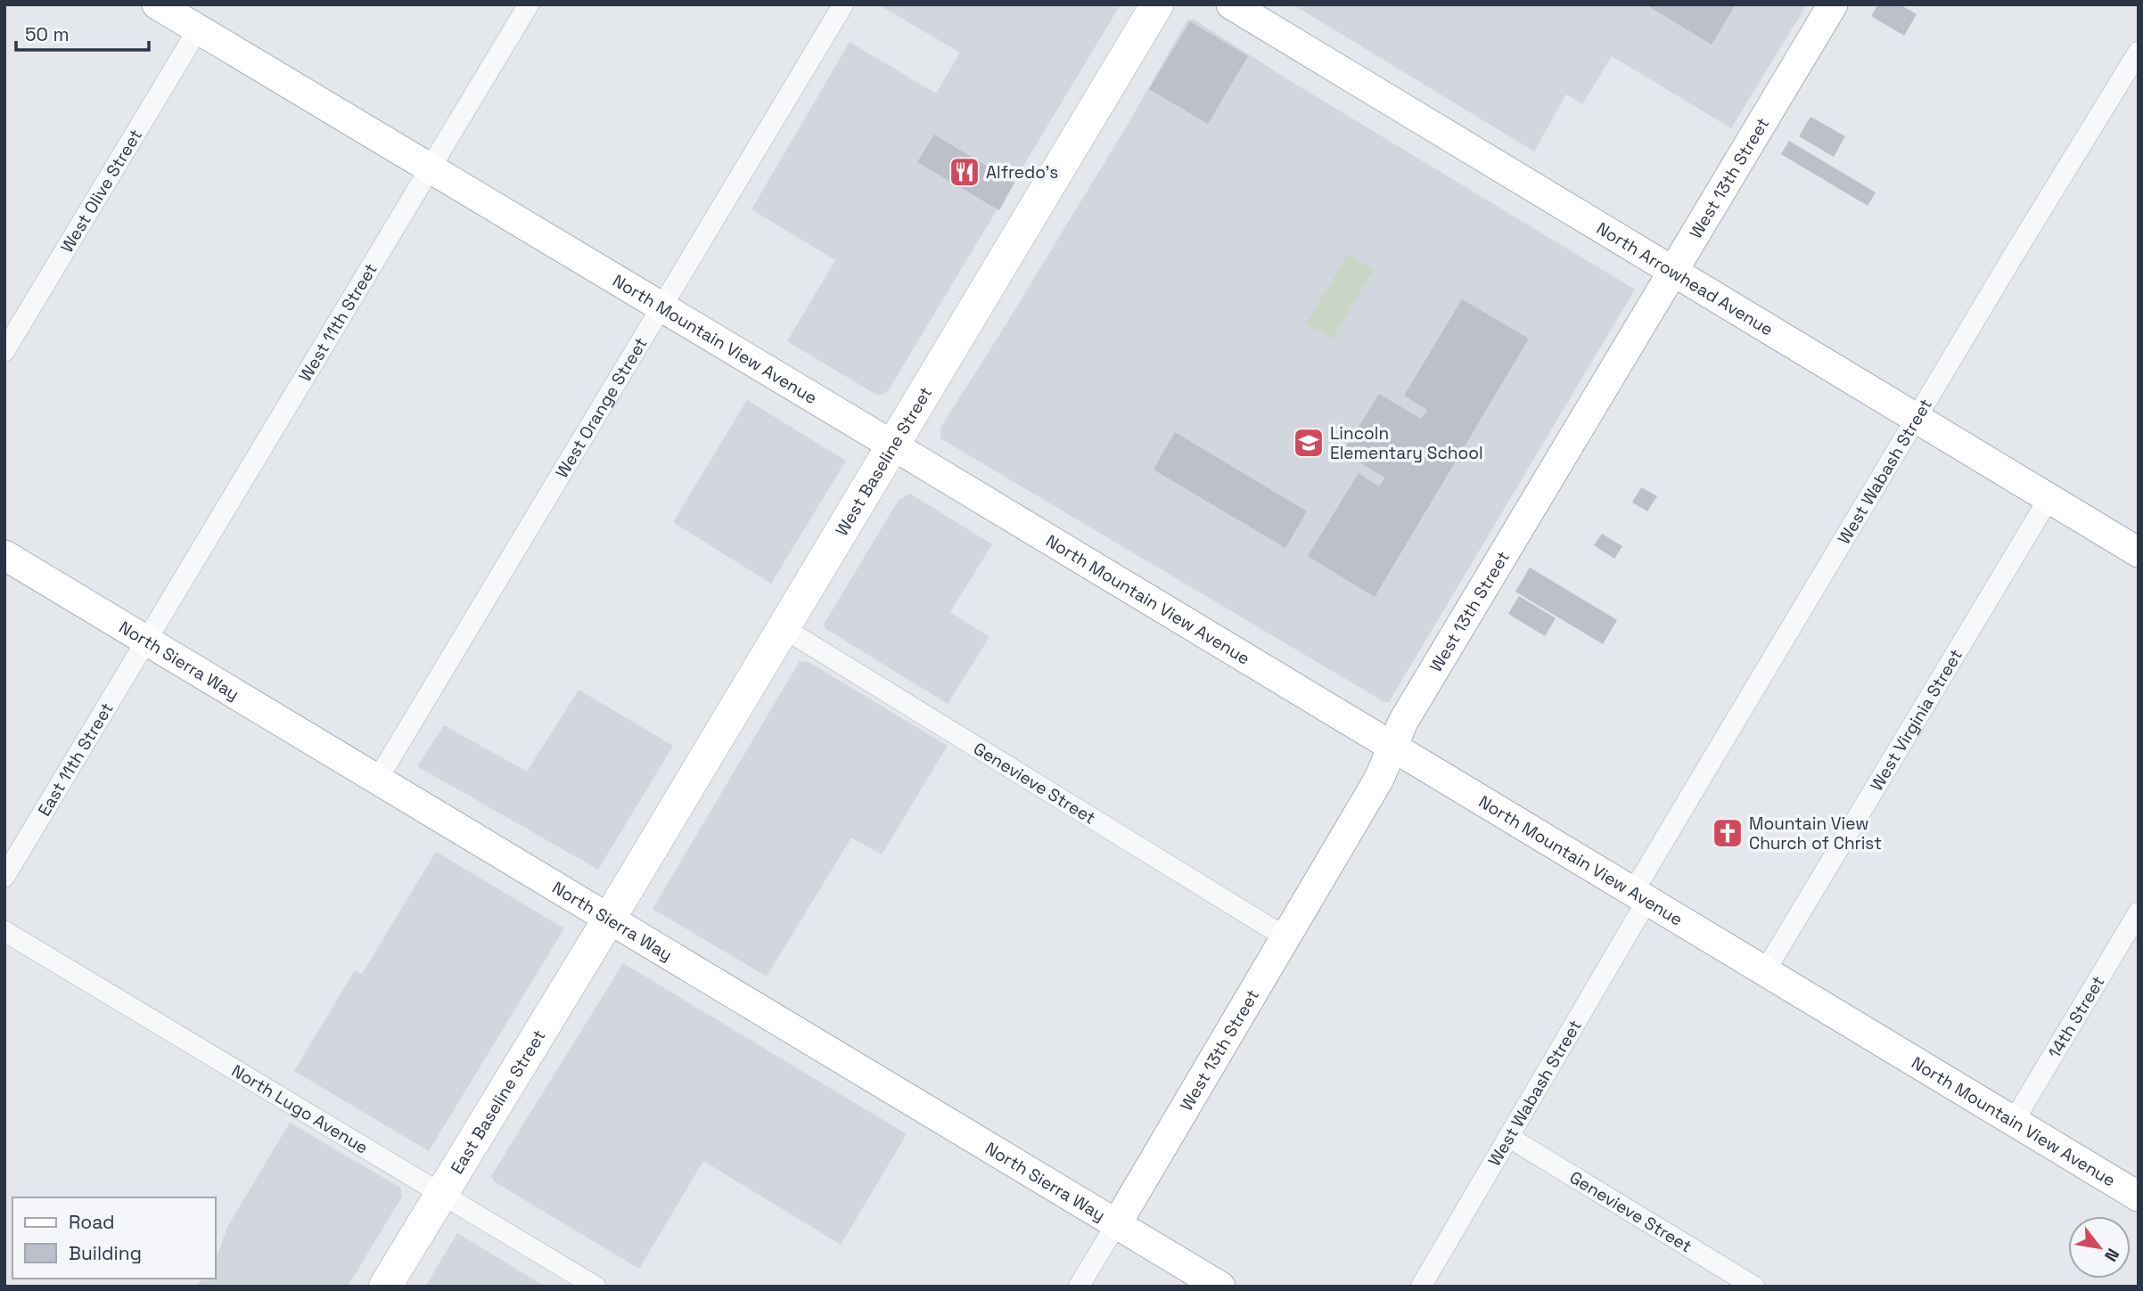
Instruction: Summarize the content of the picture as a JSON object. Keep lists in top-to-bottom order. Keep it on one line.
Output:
{"streets":{"main road":["West Baseline Street","East Baseline Street"],"street":["West 13th Street","West Olive Street","North Arrowhead Avenue","West 11th Street","North Mountain View Avenue","West Orange Street","West Wabash Street","North Sierra Way","West Virginia Street","East 11th Street","Genevieve Street","14th Street","North Lugo Avenue"]},"crossings":[["West 13th Street","North Arrowhead Avenue"],["West 13th Street","North Mountain View Avenue"],["West 13th Street","North Sierra Way"],["West 13th Street","Genevieve Street"],["West Olive Street","North Mountain View Avenue"],["North Arrowhead Avenue","West Wabash Street"],["North Arrowhead Avenue","West Virginia Street"],["West 11th Street","North Mountain View Avenue"],["West 11th Street","North Sierra Way"],["West 11th Street","East 11th Street"],["North Mountain View Avenue","West Orange Street"],["North Mountain View Avenue","West Baseline Street"],["North Mountain View Avenue","West Wabash Street"],["North Mountain View Avenue","West Virginia Street"],["North Mountain View Avenue","14th Street"],["West Orange Street","North Sierra Way"],["West Baseline Street","North Sierra Way"],["West Baseline Street","Genevieve Street"],["West Baseline Street","East Baseline Street"],["West Wabash Street","Genevieve Street"],["North Sierra Way","East 11th Street"],["North Sierra Way","East Baseline Street"],["East Baseline Street","North Lugo Avenue"]],"places":{"restaurant":["Alfredo's"],"school or university":["Lincoln Elementary School"],"church":["Mountain View Church of Christ"]},"legend":["Road","Building"],"scale_bar":"50 m","north":"bottom right"}
